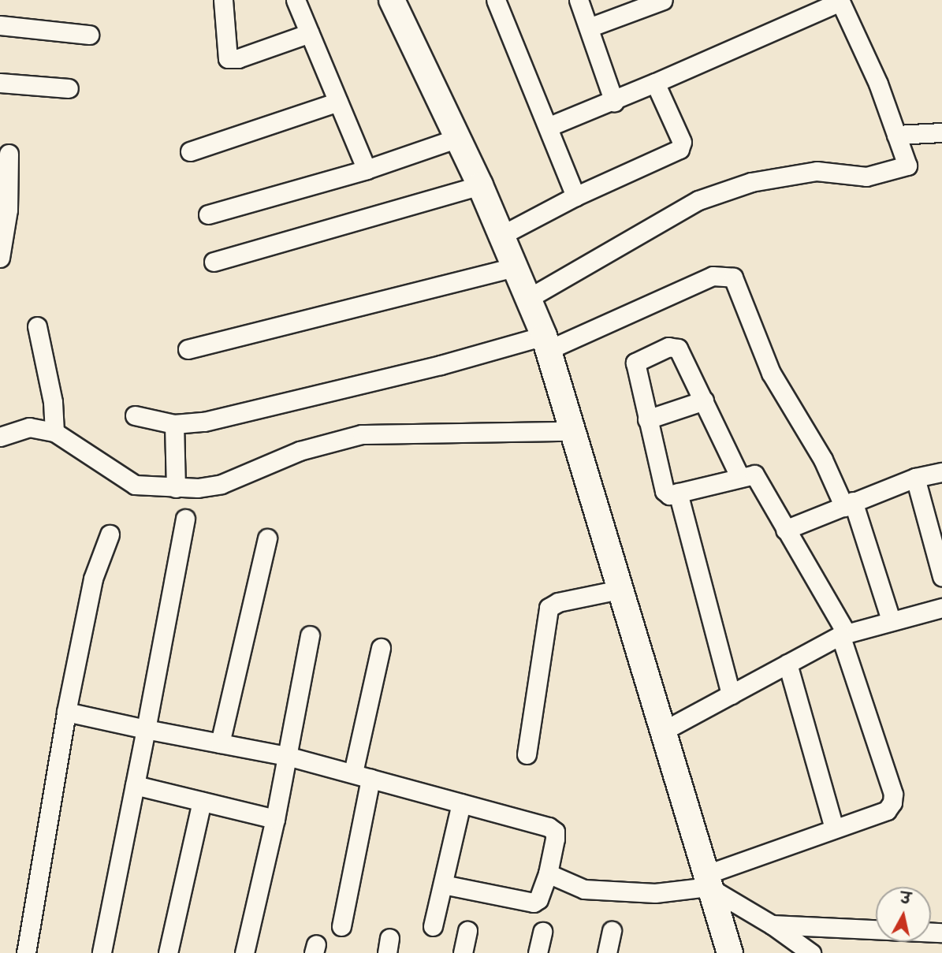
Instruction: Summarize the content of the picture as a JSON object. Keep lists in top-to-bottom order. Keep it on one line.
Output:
{"north":"top"}
